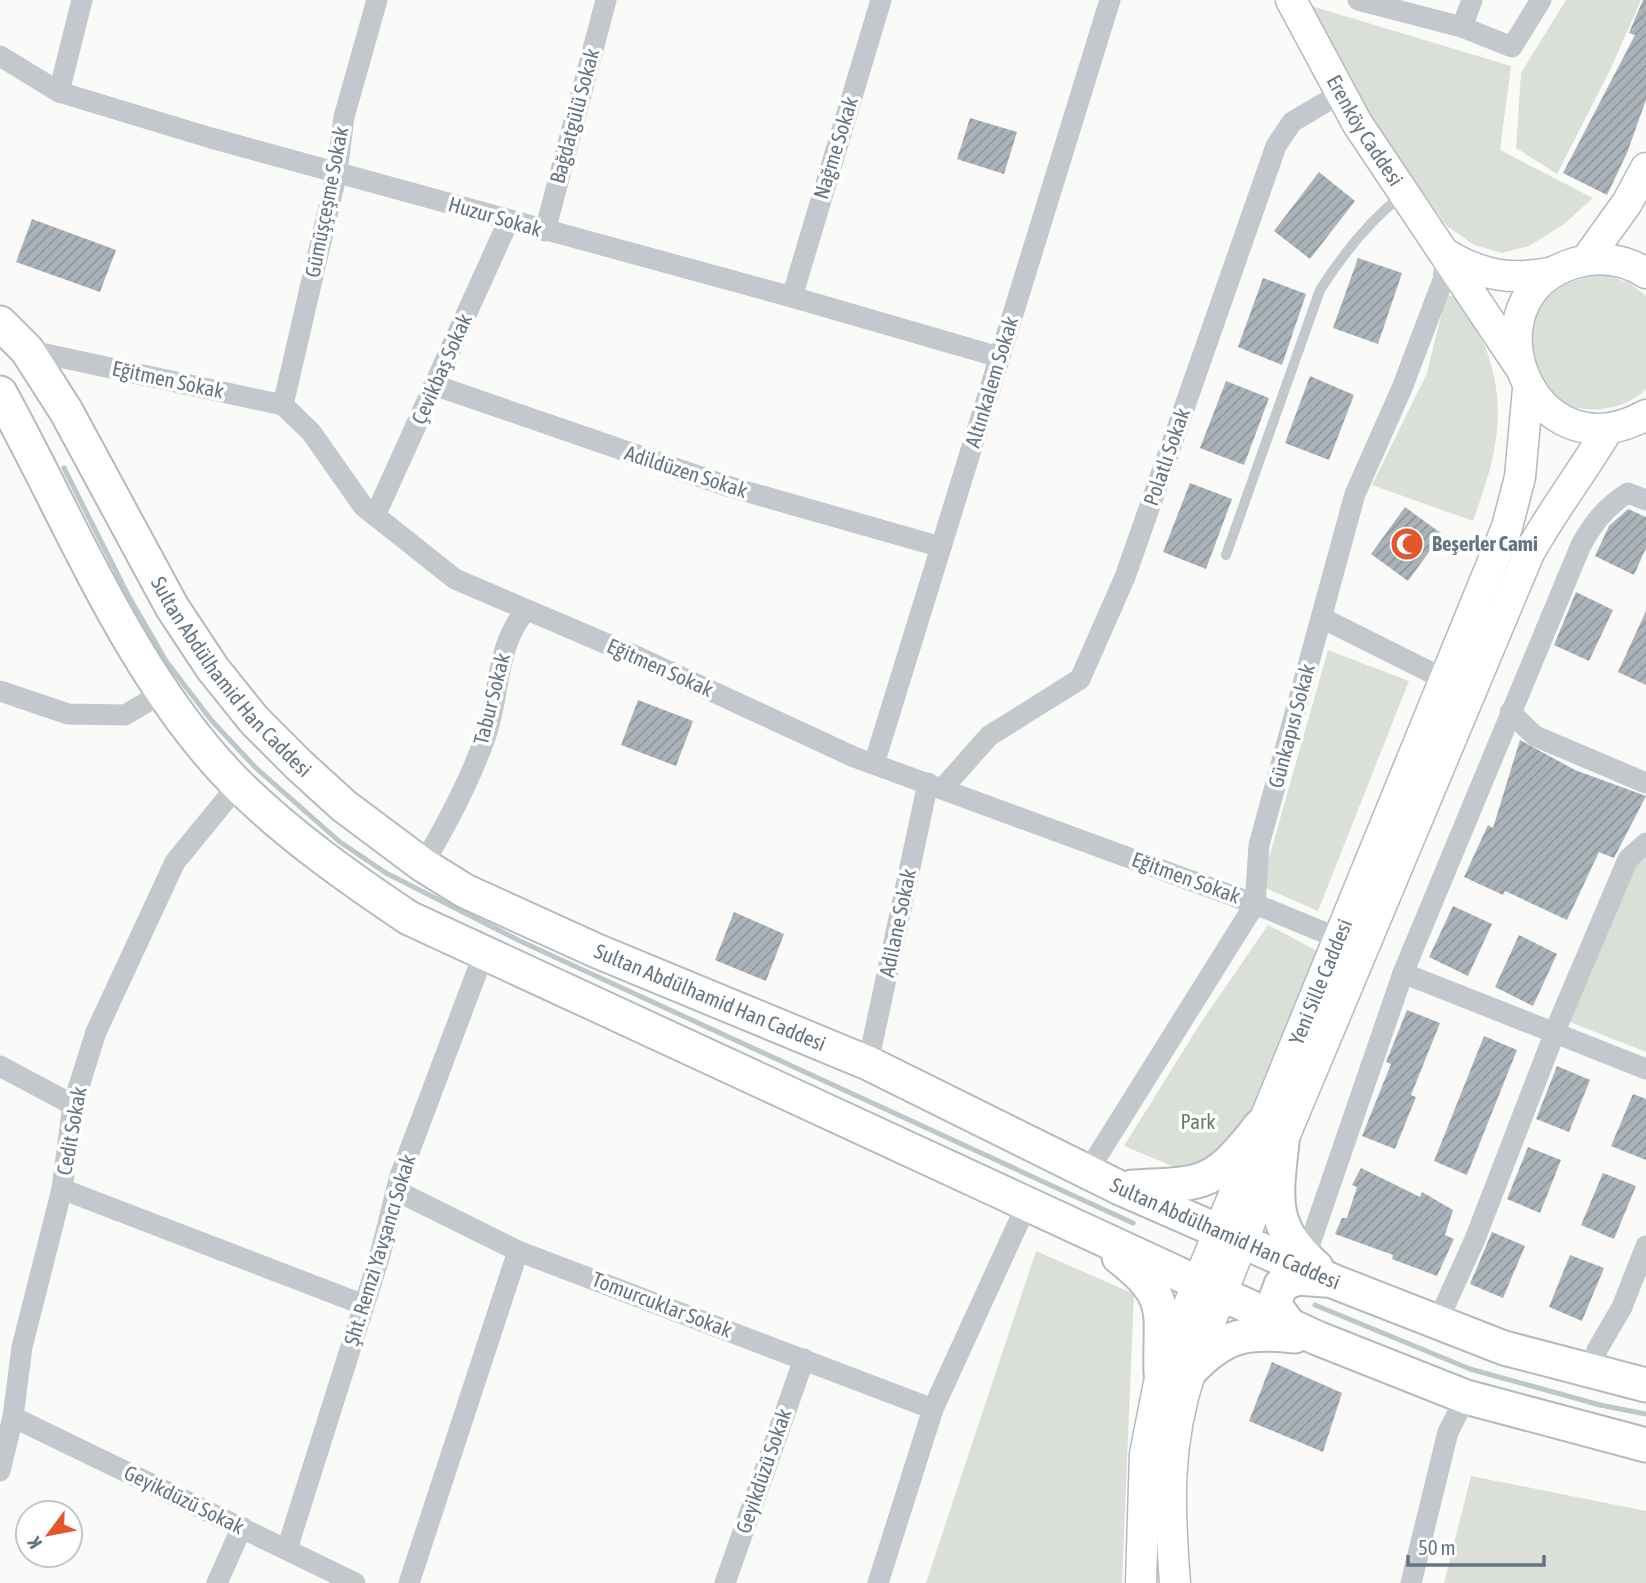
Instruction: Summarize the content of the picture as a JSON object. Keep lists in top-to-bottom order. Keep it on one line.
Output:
{"streets":{"main road":["Erenköy Caddesi","Sultan Abdülhamid Han Caddesi","Yeni Sille Caddesi"],"street":["Bağdatgülü Sokak","Nağme Sokak","Gümüşçeşme Sokak","Huzur Sokak","Çevikbaş Sokak","Eğitmen Sokak","Altınkalem Sokak","Polatlı Sokak","Adildüzen Sokak","Tabur Sokak","Günkapısı Sokak","Adilane Sokak","Cedit Sokak","Şht. Remzi Yavşancı Sokak","Tomurcuklar Sokak","Geyikdüzü Sokak"]},"crossings":[["Bağdatgülü Sokak","Huzur Sokak"],["Erenköy Caddesi","Polatlı Sokak"],["Erenköy Caddesi","Günkapısı Sokak"],["Erenköy Caddesi","Yeni Sille Caddesi"],["Nağme Sokak","Huzur Sokak"],["Gümüşçeşme Sokak","Huzur Sokak"],["Gümüşçeşme Sokak","Eğitmen Sokak"],["Huzur Sokak","Çevikbaş Sokak"],["Huzur Sokak","Altınkalem Sokak"],["Çevikbaş Sokak","Eğitmen Sokak"],["Çevikbaş Sokak","Adildüzen Sokak"],["Eğitmen Sokak","Altınkalem Sokak"],["Eğitmen Sokak","Polatlı Sokak"],["Eğitmen Sokak","Sultan Abdülhamid Han Caddesi"],["Eğitmen Sokak","Tabur Sokak"],["Eğitmen Sokak","Günkapısı Sokak"],["Eğitmen Sokak","Adilane Sokak"],["Eğitmen Sokak","Yeni Sille Caddesi"],["Altınkalem Sokak","Adildüzen Sokak"],["Polatlı Sokak","Adilane Sokak"],["Sultan Abdülhamid Han Caddesi","Tabur Sokak"],["Sultan Abdülhamid Han Caddesi","Günkapısı Sokak"],["Sultan Abdülhamid Han Caddesi","Adilane Sokak"],["Sultan Abdülhamid Han Caddesi","Yeni Sille Caddesi"],["Cedit Sokak","Geyikdüzü Sokak"],["Şht. Remzi Yavşancı Sokak","Tomurcuklar Sokak"],["Şht. Remzi Yavşancı Sokak","Geyikdüzü Sokak"],["Tomurcuklar Sokak","Geyikdüzü Sokak"]],"parks":["Park"],"places":{"mosque":["Beşerler Cami"]},"scale_bar":"50 m","north":"bottom left"}
